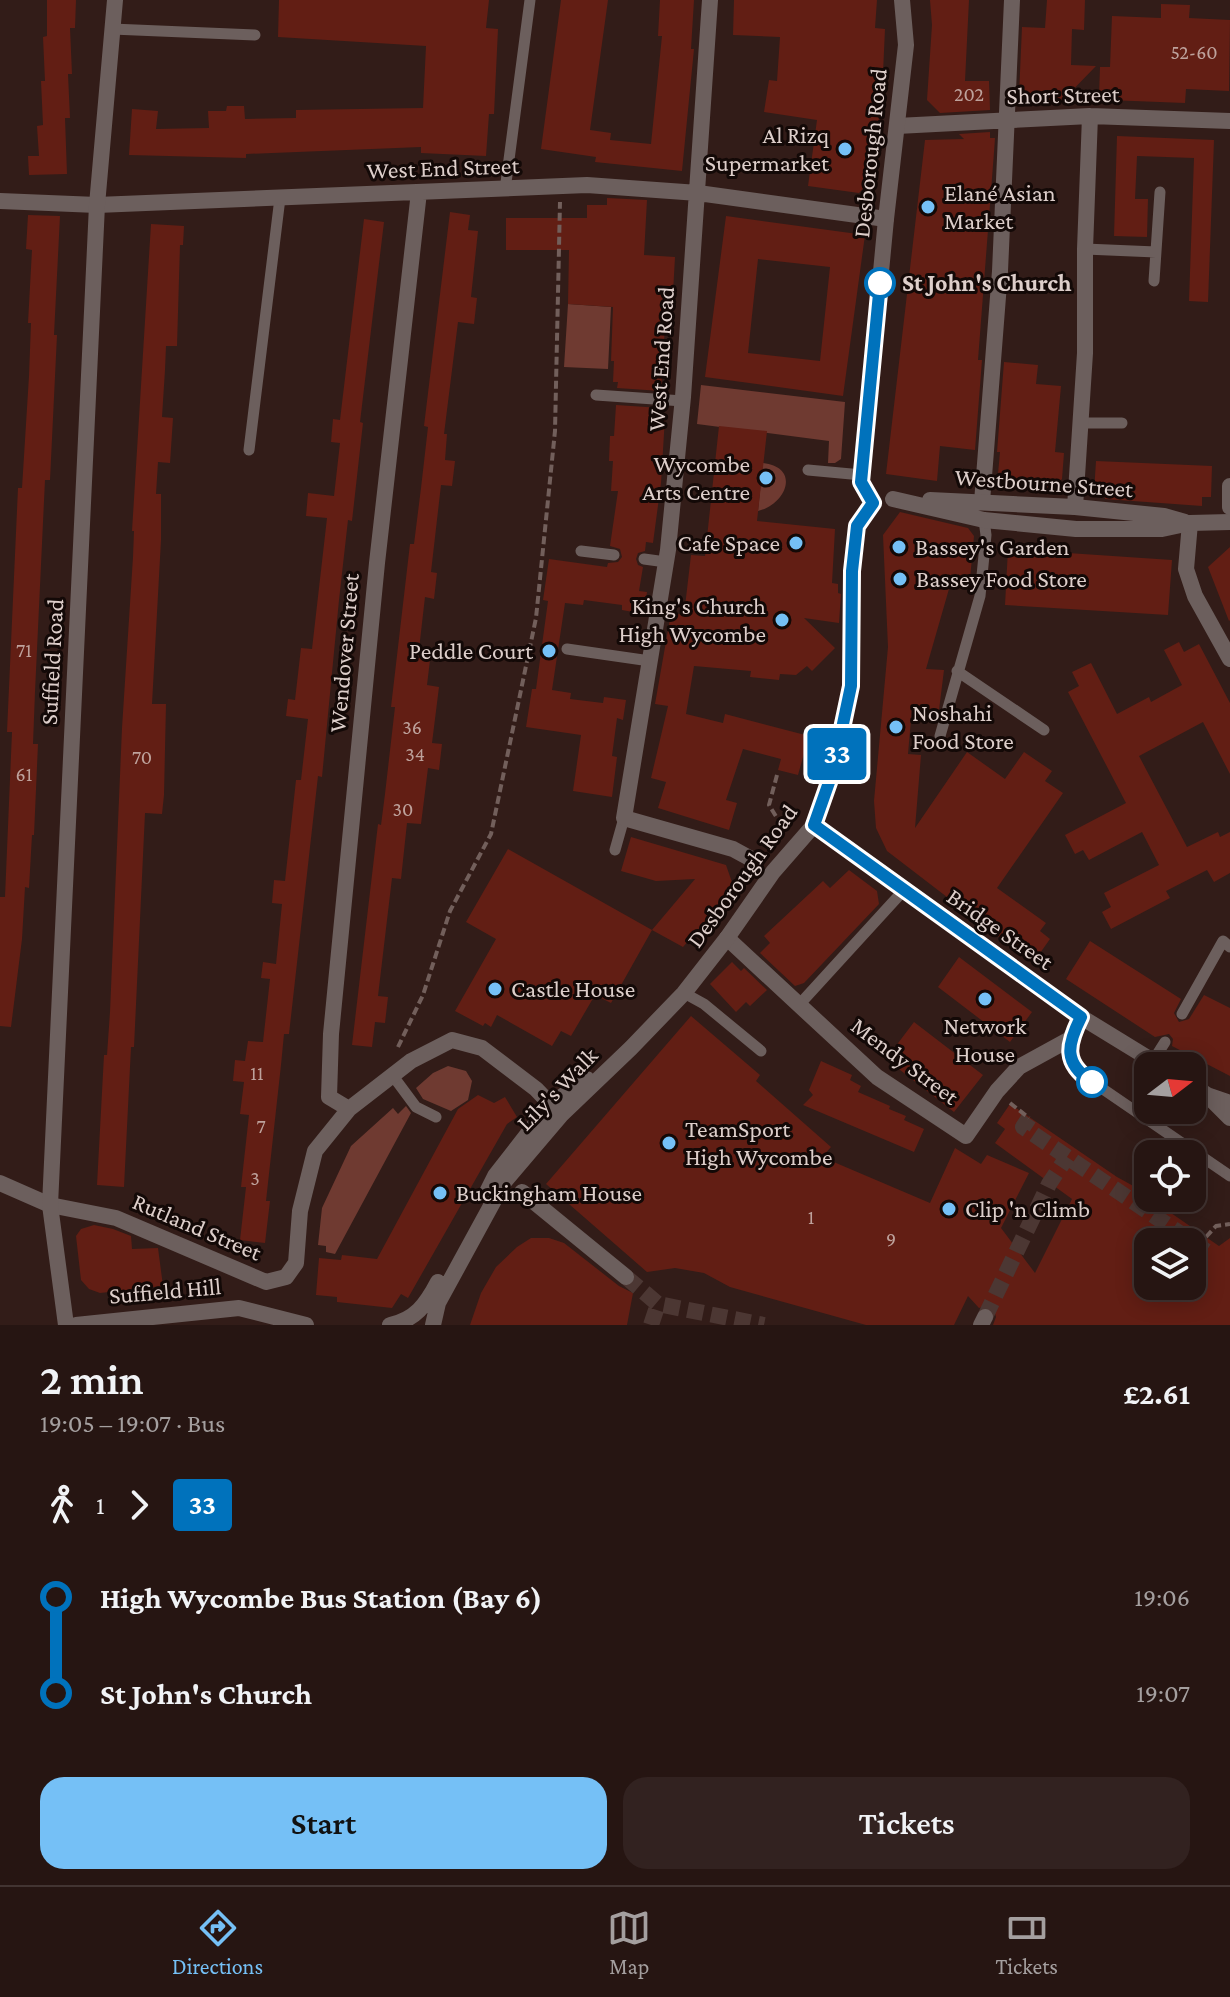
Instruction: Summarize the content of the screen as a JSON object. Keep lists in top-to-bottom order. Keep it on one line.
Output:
{"streets":{"street":["Short Street","Desborough Road","West End Street","West End Road","Westbourne Street","Wendover Street","Suffield Road","Bridge Street","Mendy Street","Lily's Walk","Rutland Street","Suffield Hill"]},"crossings":[["Short Street","Desborough Road"],["Desborough Road","West End Street"],["Desborough Road","Westbourne Street"],["Desborough Road","Bridge Street"],["Desborough Road","Mendy Street"],["Desborough Road","Lily's Walk"],["West End Street","West End Road"],["West End Street","Wendover Street"],["West End Street","Suffield Road"],["Wendover Street","Rutland Street"],["Suffield Road","Rutland Street"],["Lily's Walk","Rutland Street"]],"places":["Al Rizq Supermarket","Elané Asian Market","St John's Church","Wycombe Arts Centre","Cafe Space","Bassey's Garden","Bassey Food Store","King's Church High Wycombe","Peddle Court","Noshahi Food Store","Castle House","Network House","TeamSport High Wycombe","Buckingham House","Clip 'n Climb"],"lines":["bus line 33"],"house_numbers":["52-60","202","71","36","34","70","61","30","11","7","3","1","9"],"north":"right","page":{"on_map":"33","heading":["2 min","19:05 – 19:07 · Bus","£2.61"],"legs":["1","33"],"list":[{"name":"High Wycombe Bus Station (Bay 6)","value":"19:06"},{"name":"St John's Church","value":"19:07"}],"buttons":["Start","Tickets"],"tabs":["Directions","Map","Tickets"]}}
